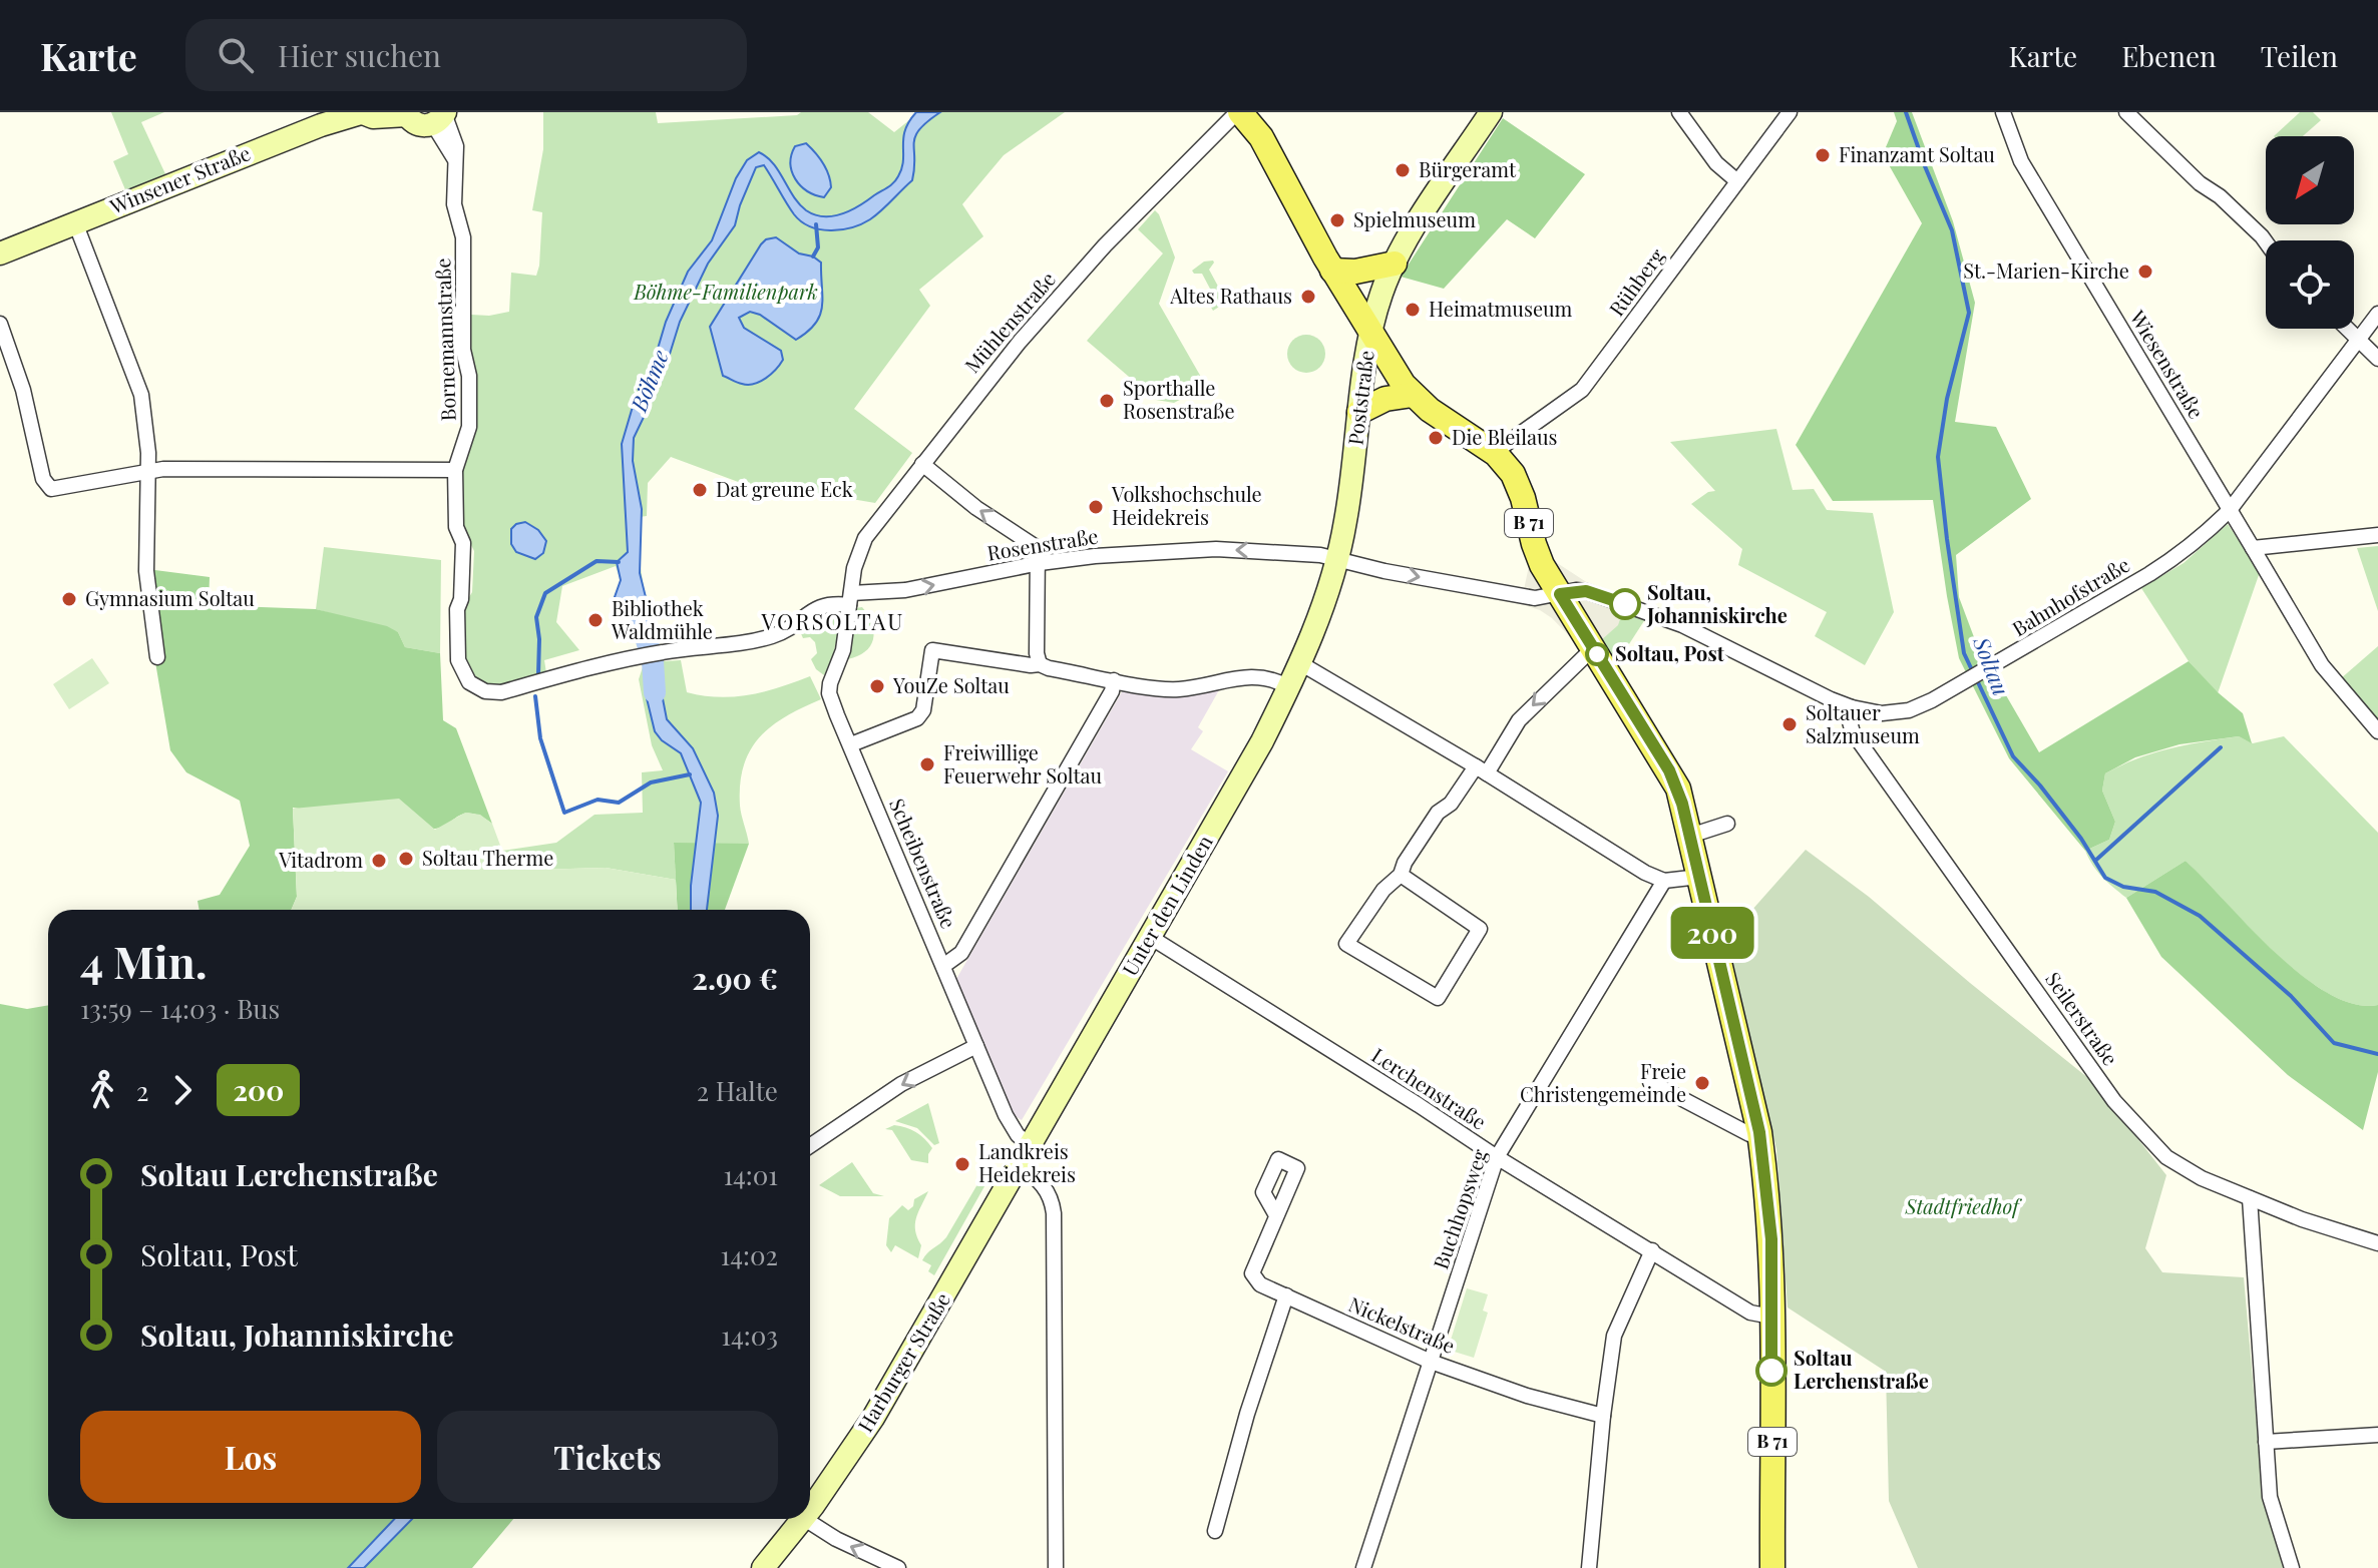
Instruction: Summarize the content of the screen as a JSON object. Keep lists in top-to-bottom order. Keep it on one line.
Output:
{"streets":{"main road":["Winsener Straße","Poststraße","B 71","Unter den Linden","Harburger Straße"],"street":["Rühberg","Mühlenstraße","Bornemannstraße","Wiesenstraße","Rosenstraße","Bahnhofstraße","Scheibenstraße","Seilerstraße","Lerchenstraße","Buchhopsweg","Nickelstraße"]},"crossings":[["Winsener Straße","Bornemannstraße"],["Rühberg","B 71"],["Mühlenstraße","Poststraße"],["Mühlenstraße","Rosenstraße"],["Mühlenstraße","Scheibenstraße"],["Bornemannstraße","Rosenstraße"],["Wiesenstraße","Bahnhofstraße"],["Poststraße","B 71"],["Poststraße","Rosenstraße"],["Poststraße","Bahnhofstraße"],["Poststraße","Unter den Linden"],["B 71","Bahnhofstraße"],["B 71","Lerchenstraße"],["Rosenstraße","Bahnhofstraße"],["Rosenstraße","Scheibenstraße"],["Bahnhofstraße","Seilerstraße"],["Scheibenstraße","Unter den Linden"],["Scheibenstraße","Harburger Straße"],["Unter den Linden","Lerchenstraße"],["Unter den Linden","Harburger Straße"],["Lerchenstraße","Buchhopsweg"],["Buchhopsweg","Nickelstraße"]],"districts":["VORSOLTAU"],"water":["Böhme","Soltau"],"parks":["Böhme-Familienpark","Stadtfriedhof"],"places":["Finanzamt Soltau","Bürgeramt","Spielmuseum","St.-Marien-Kirche","Altes Rathaus","Heimatmuseum","Sporthalle Rosenstraße","Die Bleilaus","Dat greune Eck","Volkshochschule Heidekreis","Gymnasium Soltau","Soltau, Johanniskirche","Bibliothek Waldmühle","Soltau, Post","YouZe Soltau","Soltauer Salzmuseum","Freiwillige Feuerwehr Soltau","Soltau Therme","Vitadrom","Freie Christengemeinde","Landkreis Heidekreis","Soltau Lerchenstraße"],"lines":["bus line 200"],"north":"bottom left","page":{"header":"Karte","search":"Hier suchen","nav":["Karte","Ebenen","Teilen"],"on_map":"200","heading":["4 Min.","13:59 – 14:03 · Bus","2.90 €"],"legs":["2","200","2 Halte"],"list":[{"name":"Soltau Lerchenstraße","value":"14:01"},{"name":"Soltau, Post","value":"14:02"},{"name":"Soltau, Johanniskirche","value":"14:03"}],"buttons":["Los","Tickets"]}}
